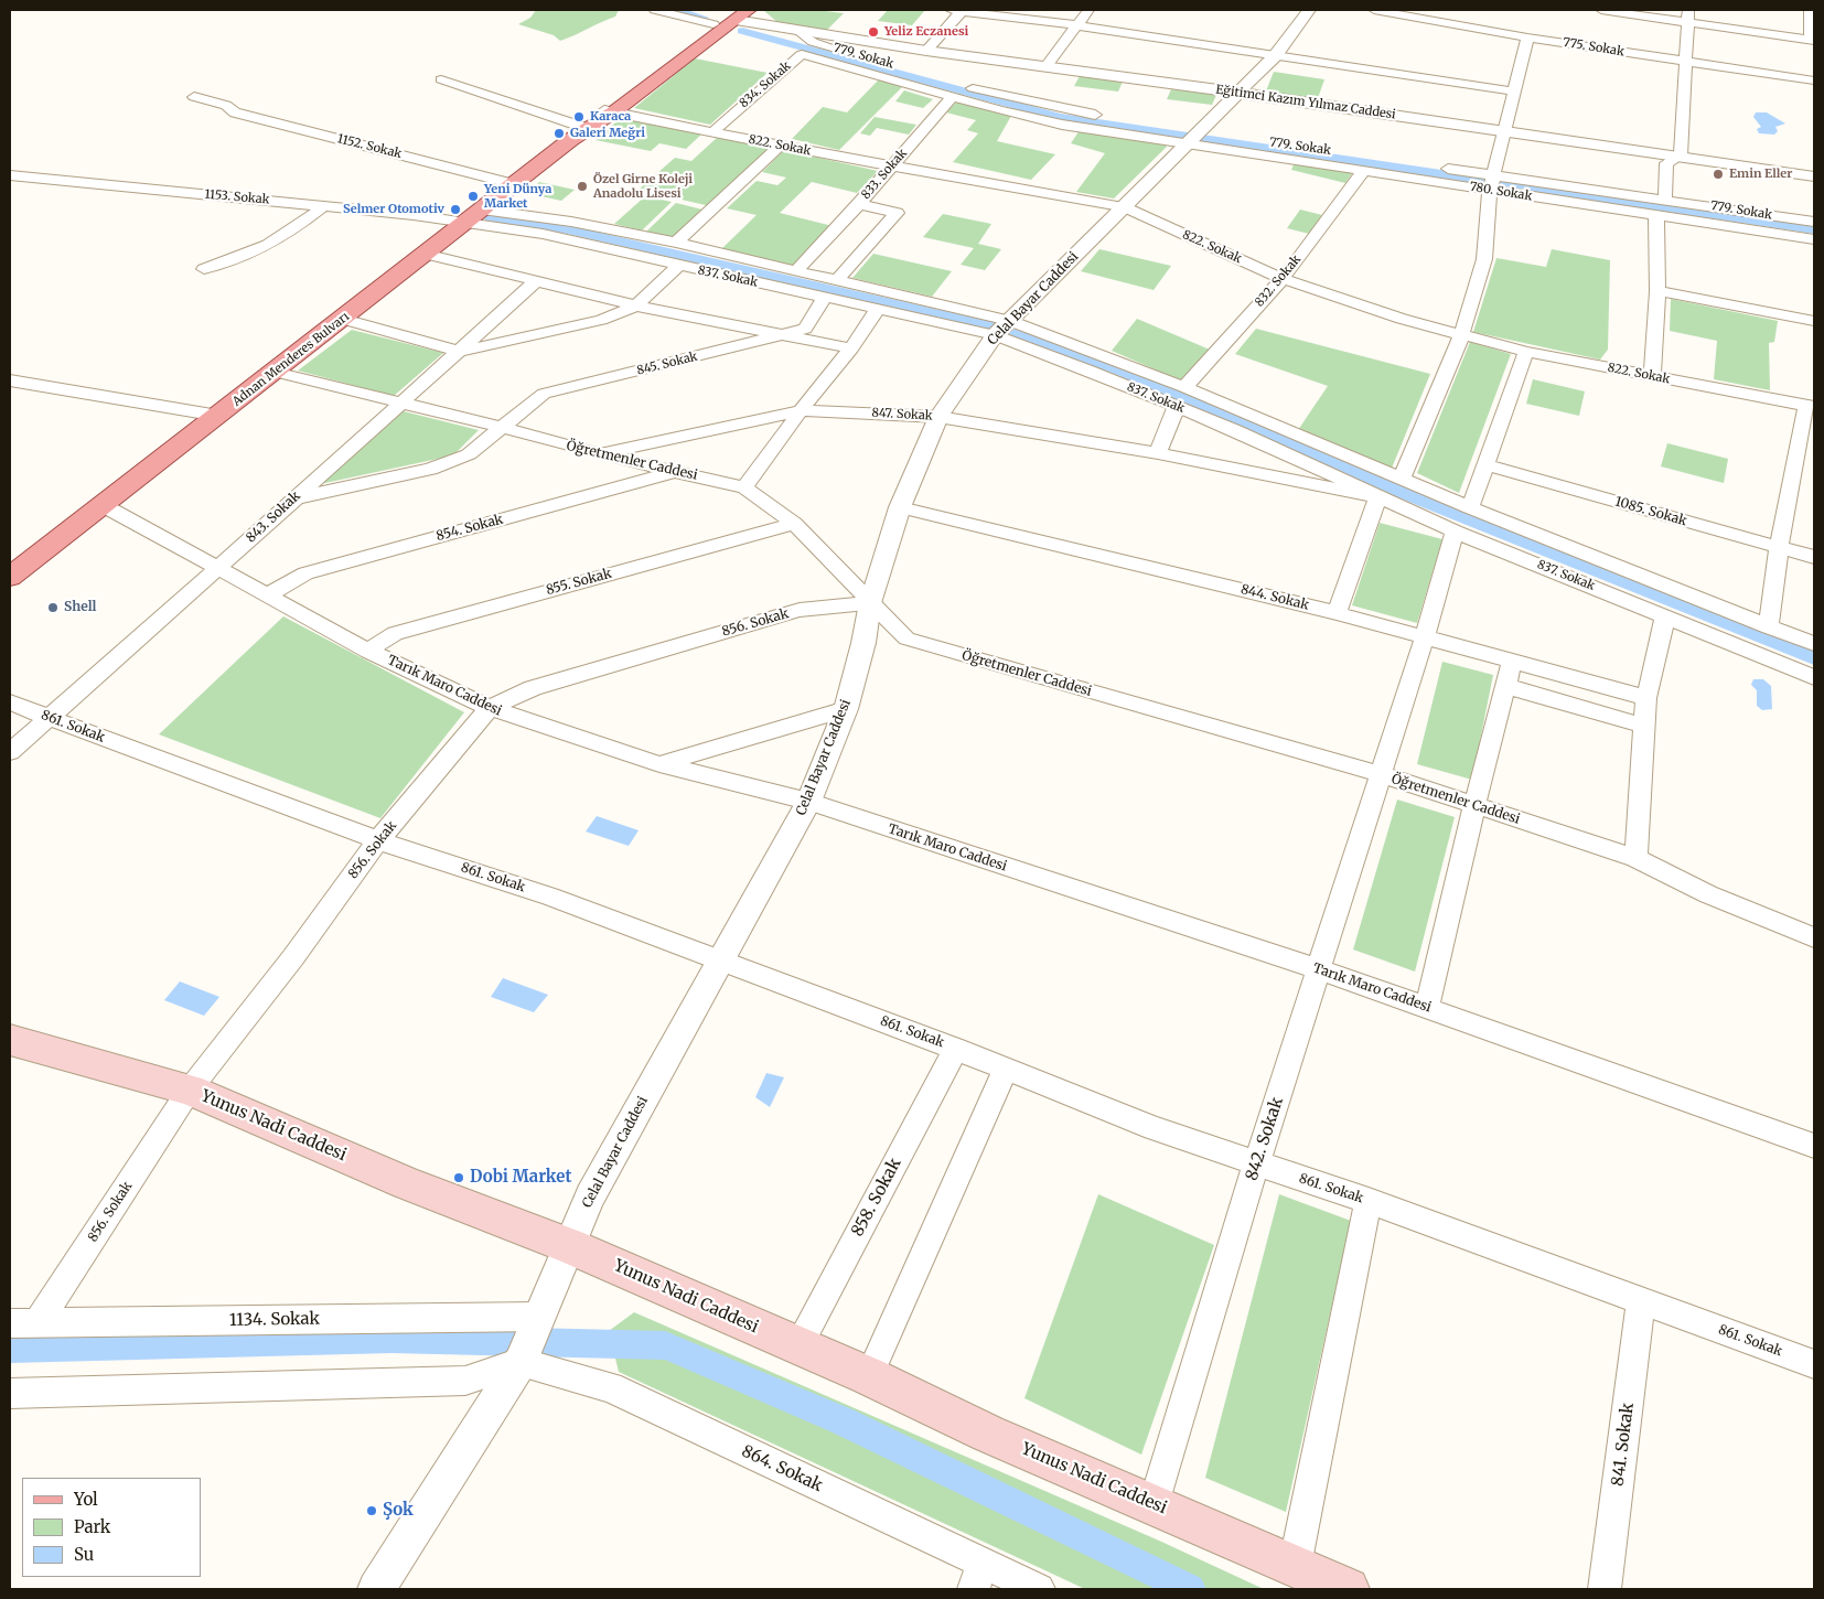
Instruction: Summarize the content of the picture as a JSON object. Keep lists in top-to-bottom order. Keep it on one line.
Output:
{"streets":{"main road":["Adnan Menderes Bulvarı","Yunus Nadi Caddesi"],"street":["775. Sokak","779. Sokak","834. Sokak","Eğitimci Kazım Yılmaz Caddesi","822. Sokak","1152. Sokak","833. Sokak","780. Sokak","1153. Sokak","837. Sokak","832. Sokak","Celal Bayar Caddesi","845. Sokak","847. Sokak","Öğretmenler Caddesi","1085. Sokak","843. Sokak","854. Sokak","855. Sokak","844. Sokak","856. Sokak","Tarık Maro Caddesi","861. Sokak","842. Sokak","858. Sokak","1134. Sokak","841. Sokak","864. Sokak"]},"crossings":[["779. Sokak","Eğitimci Kazım Yılmaz Caddesi"],["779. Sokak","780. Sokak"],["779. Sokak","Celal Bayar Caddesi"],["834. Sokak","822. Sokak"],["834. Sokak","833. Sokak"],["Eğitimci Kazım Yılmaz Caddesi","Celal Bayar Caddesi"],["Eğitimci Kazım Yılmaz Caddesi","Adnan Menderes Bulvarı"],["822. Sokak","833. Sokak"],["822. Sokak","832. Sokak"],["822. Sokak","Celal Bayar Caddesi"],["822. Sokak","Adnan Menderes Bulvarı"],["1152. Sokak","Adnan Menderes Bulvarı"],["833. Sokak","837. Sokak"],["780. Sokak","832. Sokak"],["780. Sokak","Celal Bayar Caddesi"],["1153. Sokak","837. Sokak"],["1153. Sokak","Adnan Menderes Bulvarı"],["837. Sokak","832. Sokak"],["837. Sokak","Celal Bayar Caddesi"],["837. Sokak","Adnan Menderes Bulvarı"],["837. Sokak","845. Sokak"],["837. Sokak","847. Sokak"],["837. Sokak","842. Sokak"],["Celal Bayar Caddesi","847. Sokak"],["Celal Bayar Caddesi","Öğretmenler Caddesi"],["Celal Bayar Caddesi","844. Sokak"],["Celal Bayar Caddesi","856. Sokak"],["Celal Bayar Caddesi","Tarık Maro Caddesi"],["Celal Bayar Caddesi","861. Sokak"],["Celal Bayar Caddesi","Yunus Nadi Caddesi"],["Celal Bayar Caddesi","1134. Sokak"],["Celal Bayar Caddesi","864. Sokak"],["Adnan Menderes Bulvarı","Öğretmenler Caddesi"],["Adnan Menderes Bulvarı","Tarık Maro Caddesi"],["845. Sokak","Öğretmenler Caddesi"],["845. Sokak","843. Sokak"],["847. Sokak","Öğretmenler Caddesi"],["Öğretmenler Caddesi","843. Sokak"],["Öğretmenler Caddesi","854. Sokak"],["Öğretmenler Caddesi","855. Sokak"],["Öğretmenler Caddesi","856. Sokak"],["Öğretmenler Caddesi","842. Sokak"],["843. Sokak","Tarık Maro Caddesi"],["843. Sokak","861. Sokak"],["854. Sokak","Tarık Maro Caddesi"],["855. Sokak","Tarık Maro Caddesi"],["844. Sokak","842. Sokak"],["856. Sokak","Tarık Maro Caddesi"],["856. Sokak","861. Sokak"],["856. Sokak","Yunus Nadi Caddesi"],["856. Sokak","1134. Sokak"],["Tarık Maro Caddesi","842. Sokak"],["861. Sokak","842. Sokak"],["861. Sokak","858. Sokak"],["861. Sokak","841. Sokak"],["Yunus Nadi Caddesi","842. Sokak"],["Yunus Nadi Caddesi","858. Sokak"]],"places":["Yeliz Eczanesi","Karaca","Galeri Meğri","Emin Eller","Özel Girne Koleji Anadolu Lisesi","Yeni Dünya Market","Selmer Otomotiv","Shell","Dobi Market","Şok"],"legend":["Yol","Park","Su"]}
